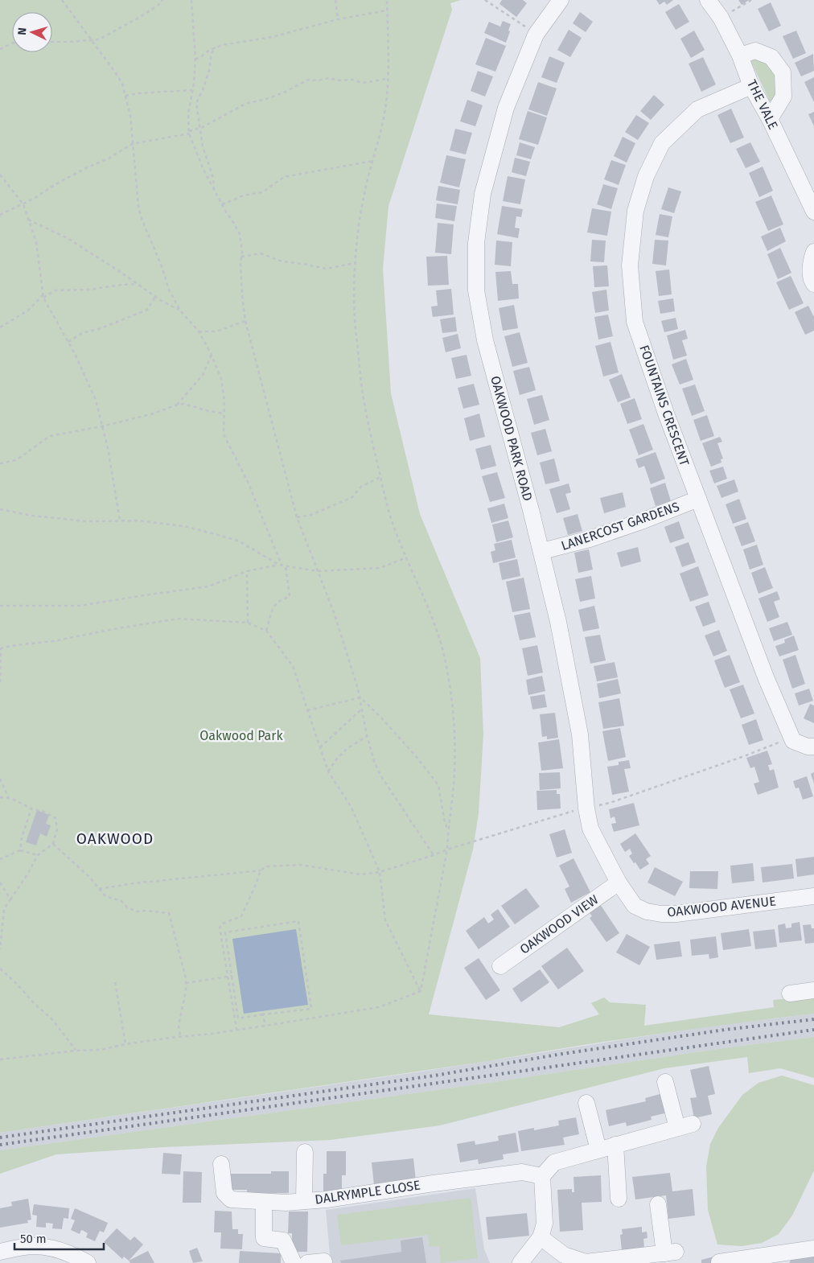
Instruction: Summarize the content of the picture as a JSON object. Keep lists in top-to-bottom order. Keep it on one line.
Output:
{"streets":{"street":["THE VALE","FOUNTAINS CRESCENT","OAKWOOD PARK ROAD","LANERCOST GARDENS","OAKWOOD AVENUE","OAKWOOD VIEW","DALRYMPLE CLOSE"]},"crossings":[["THE VALE","FOUNTAINS CRESCENT"],["FOUNTAINS CRESCENT","LANERCOST GARDENS"],["OAKWOOD PARK ROAD","LANERCOST GARDENS"],["OAKWOOD PARK ROAD","OAKWOOD AVENUE"],["OAKWOOD PARK ROAD","OAKWOOD VIEW"],["OAKWOOD AVENUE","OAKWOOD VIEW"]],"districts":["OAKWOOD"],"parks":["Oakwood Park"],"scale_bar":"50 m","north":"left"}
